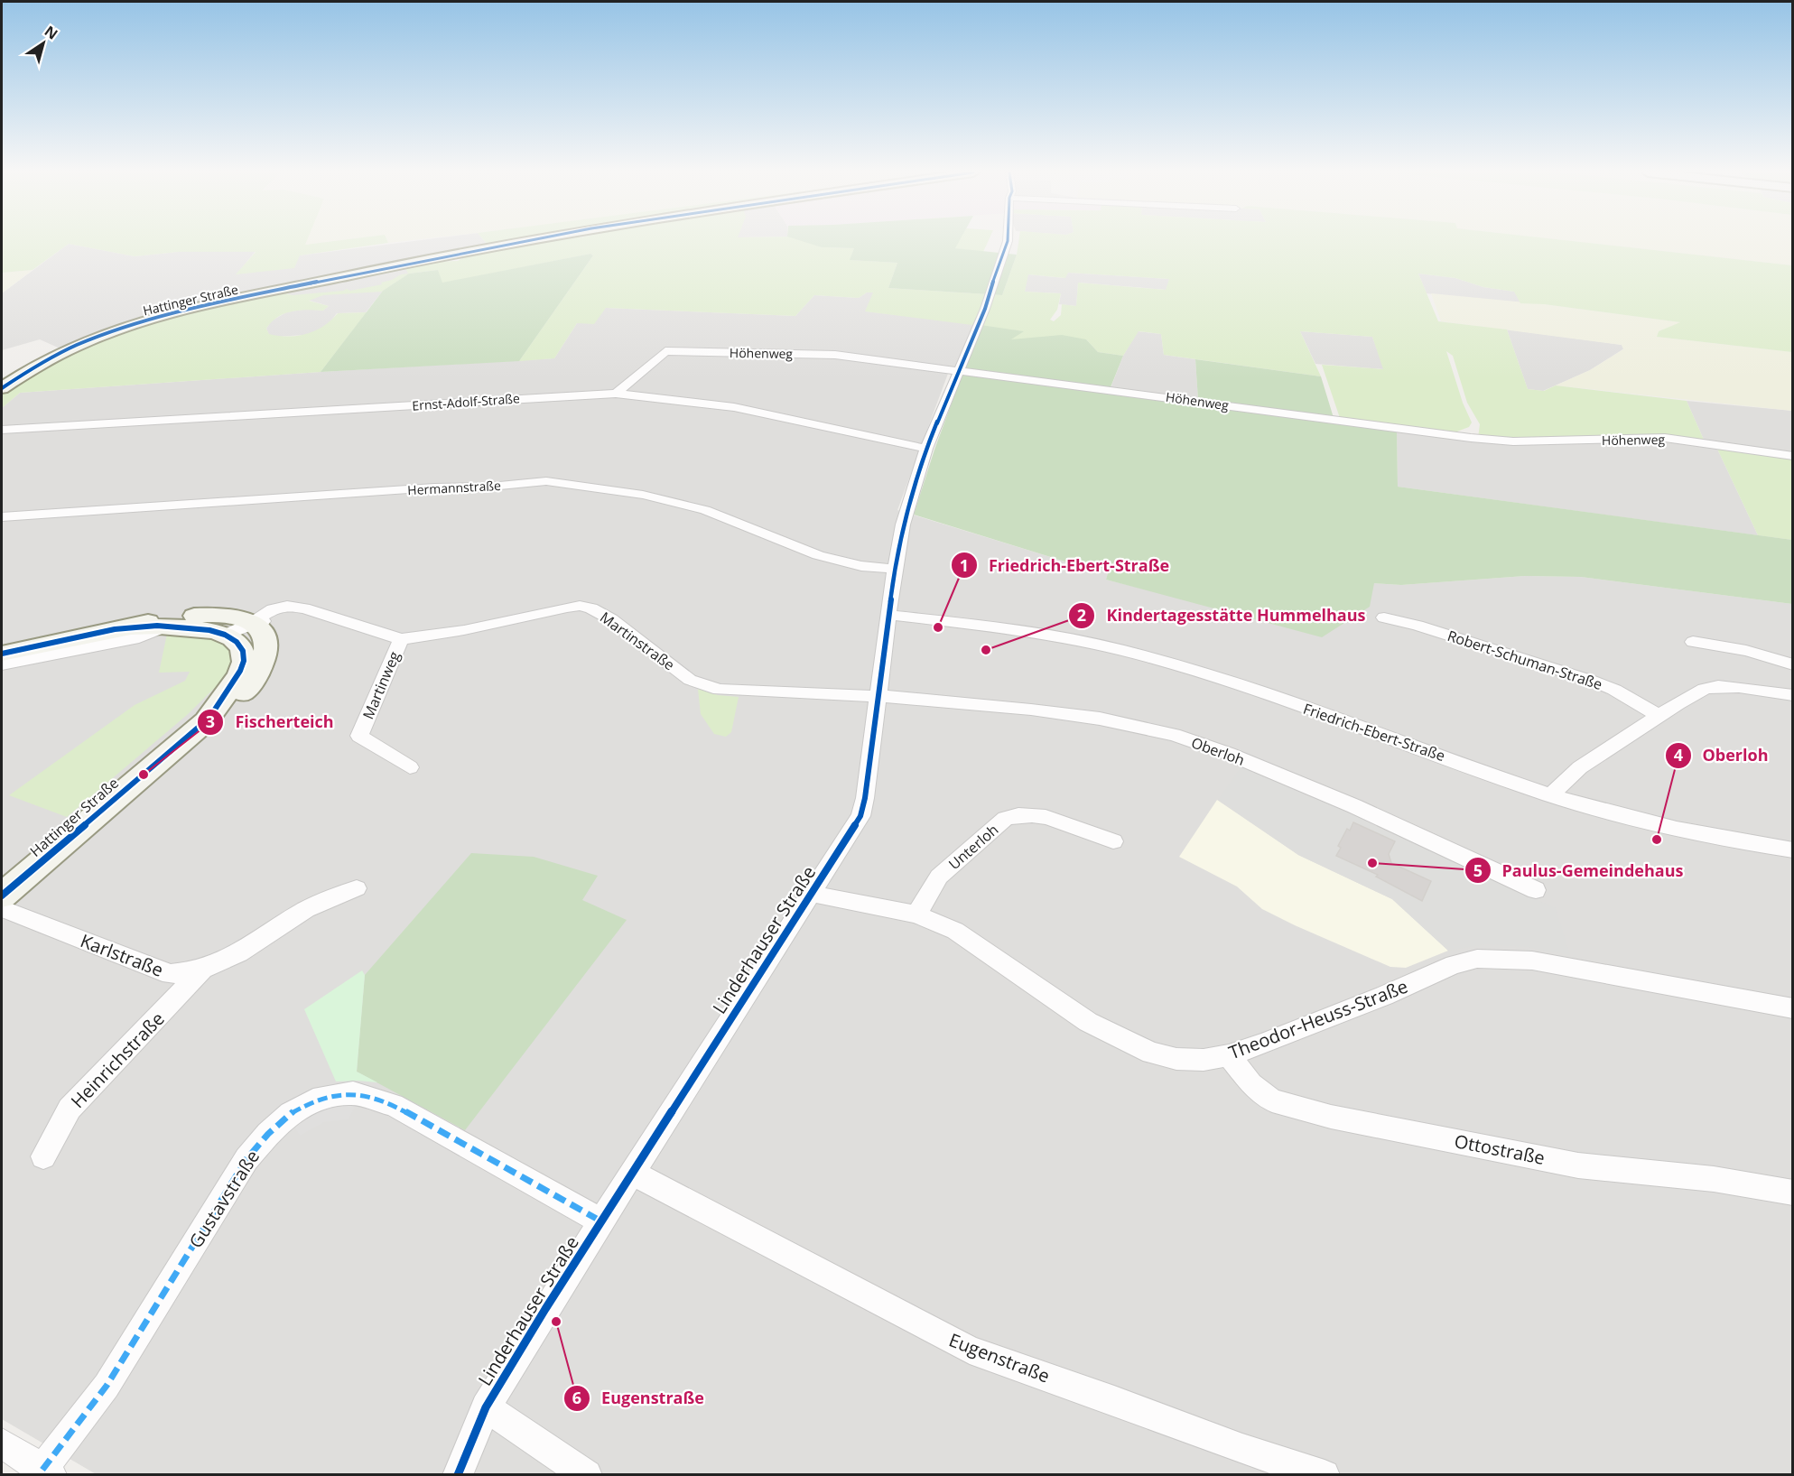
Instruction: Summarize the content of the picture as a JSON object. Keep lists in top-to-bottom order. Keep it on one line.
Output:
{"streets":{"main road":["Hattinger Straße"],"street":["Höhenweg","Ernst-Adolf-Straße","Hermannstraße","Martinstraße","Robert-Schuman-Straße","Martinweg","Friedrich-Ebert-Straße","Oberloh","Unterloh","Linderhauser Straße","Karlstraße","Theodor-Heuss-Straße","Heinrichstraße","Ottostraße","Gustavstraße","Eugenstraße"]},"crossings":[["Hattinger Straße","Martinstraße"],["Hattinger Straße","Karlstraße"],["Höhenweg","Ernst-Adolf-Straße"],["Höhenweg","Linderhauser Straße"],["Ernst-Adolf-Straße","Linderhauser Straße"],["Hermannstraße","Linderhauser Straße"],["Martinstraße","Martinweg"],["Martinstraße","Oberloh"],["Martinstraße","Linderhauser Straße"],["Friedrich-Ebert-Straße","Linderhauser Straße"],["Oberloh","Linderhauser Straße"],["Unterloh","Theodor-Heuss-Straße"],["Linderhauser Straße","Theodor-Heuss-Straße"],["Linderhauser Straße","Gustavstraße"],["Linderhauser Straße","Eugenstraße"],["Karlstraße","Heinrichstraße"],["Theodor-Heuss-Straße","Ottostraße"]],"places":["Friedrich-Ebert-Straße","Kindertagesstätte Hummelhaus","Fischerteich","Oberloh","Paulus-Gemeindehaus","Eugenstraße"],"north":"top right"}
